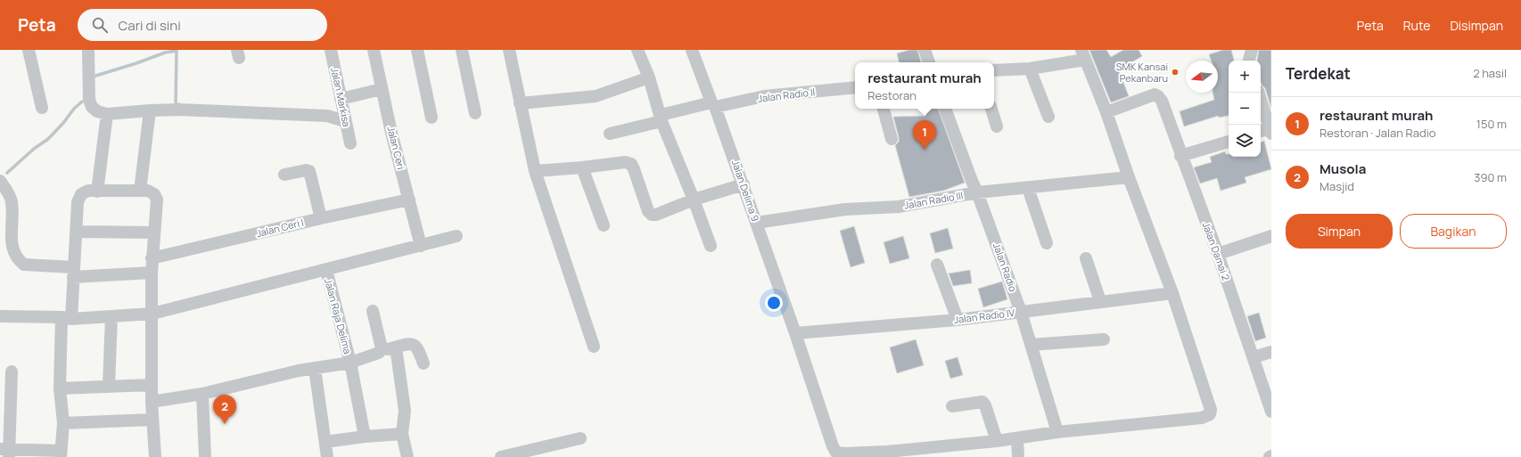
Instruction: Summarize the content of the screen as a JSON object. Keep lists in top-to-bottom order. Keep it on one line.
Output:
{"streets":{"street":["Jalan Radio II","Jalan Markisa","Jalan Ceri","Jalan Delima 9","Jalan Radio III","Jalan Ceri I","Jalan Damai 2","Jalan Radio","Jalan Raja Delima","Jalan Radio IV"]},"crossings":[["Jalan Radio II","Jalan Delima 9"],["Jalan Ceri","Jalan Ceri I"],["Jalan Delima 9","Jalan Radio III"],["Jalan Delima 9","Jalan Radio IV"],["Jalan Radio III","Jalan Radio"],["Jalan Radio","Jalan Radio IV"]],"places":["SMK Kansai Pekanbaru"],"north":"left","page":{"header":"Peta","search":"Cari di sini","nav":["Peta","Rute","Disimpan"],"heading":["Terdekat","2 hasil"],"map_buttons":["+","−"],"popup":["restaurant murah","Restoran"],"list":[{"mark":"1","name":"restaurant murah","note":"Restoran · Jalan Radio","value":"150 m"},{"mark":"2","name":"Musola","note":"Masjid","value":"390 m"}],"pins":["1","2"],"buttons":["Simpan","Bagikan"]}}
